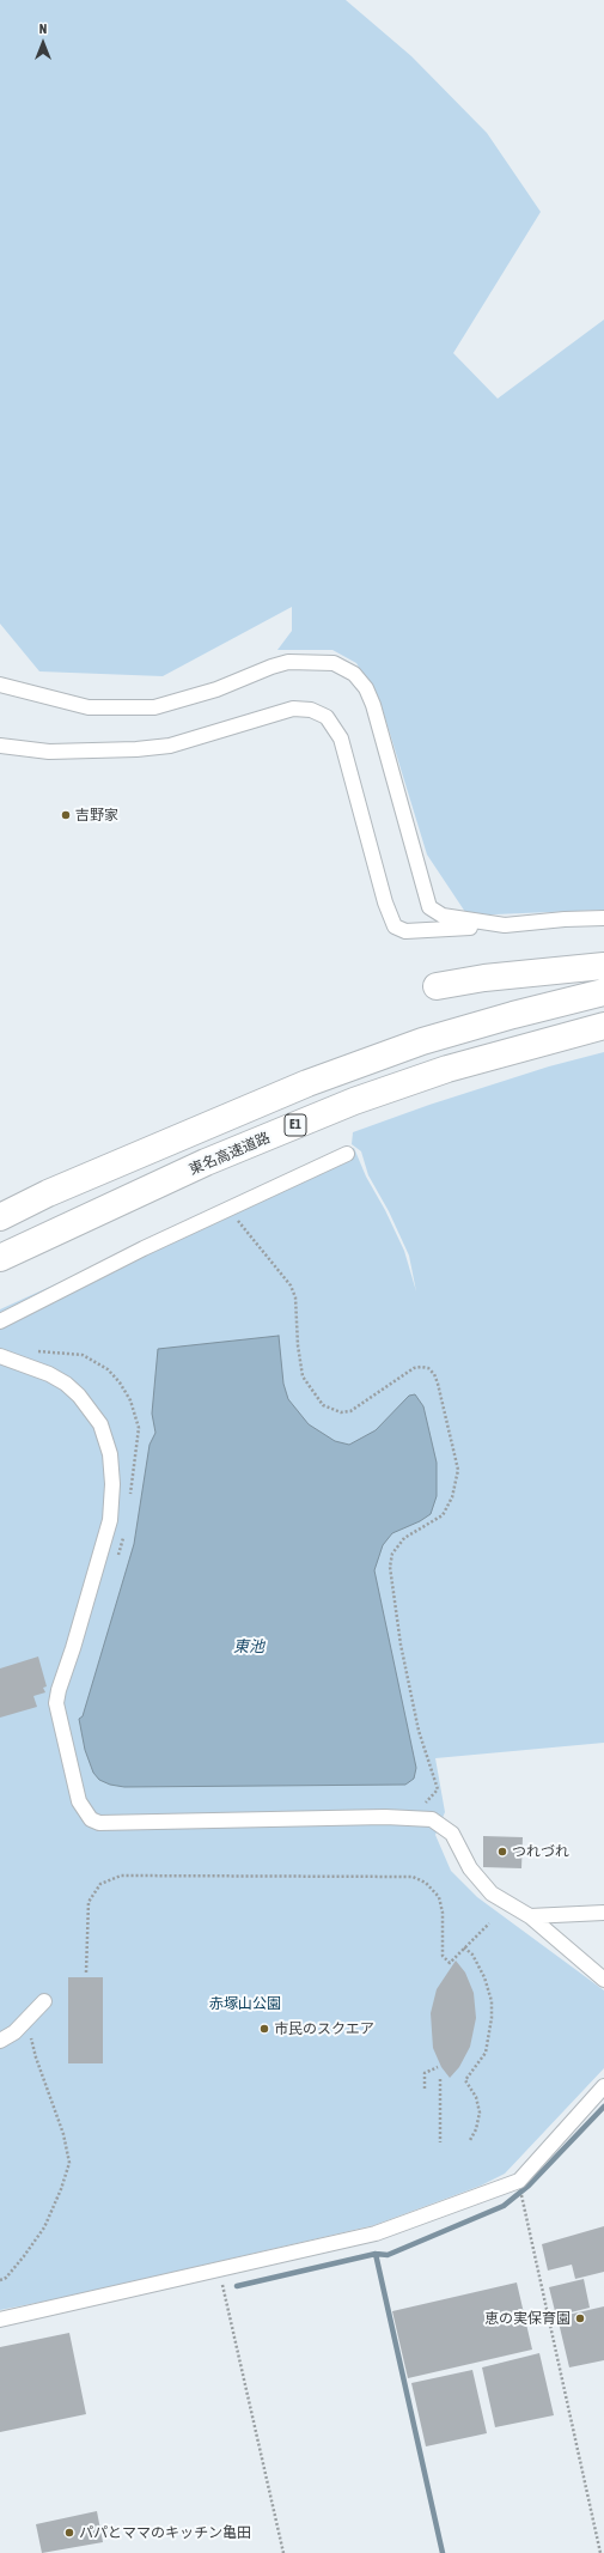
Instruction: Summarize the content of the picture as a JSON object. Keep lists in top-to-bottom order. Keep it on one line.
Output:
{"streets":{"highway":["E1","東名高速道路"]},"water":["東池"],"parks":["赤塚山公園"],"places":["吉野家","つれづれ","市民のスクエア","恵の実保育園","パパとママのキッチン亀田"],"north":"top"}
